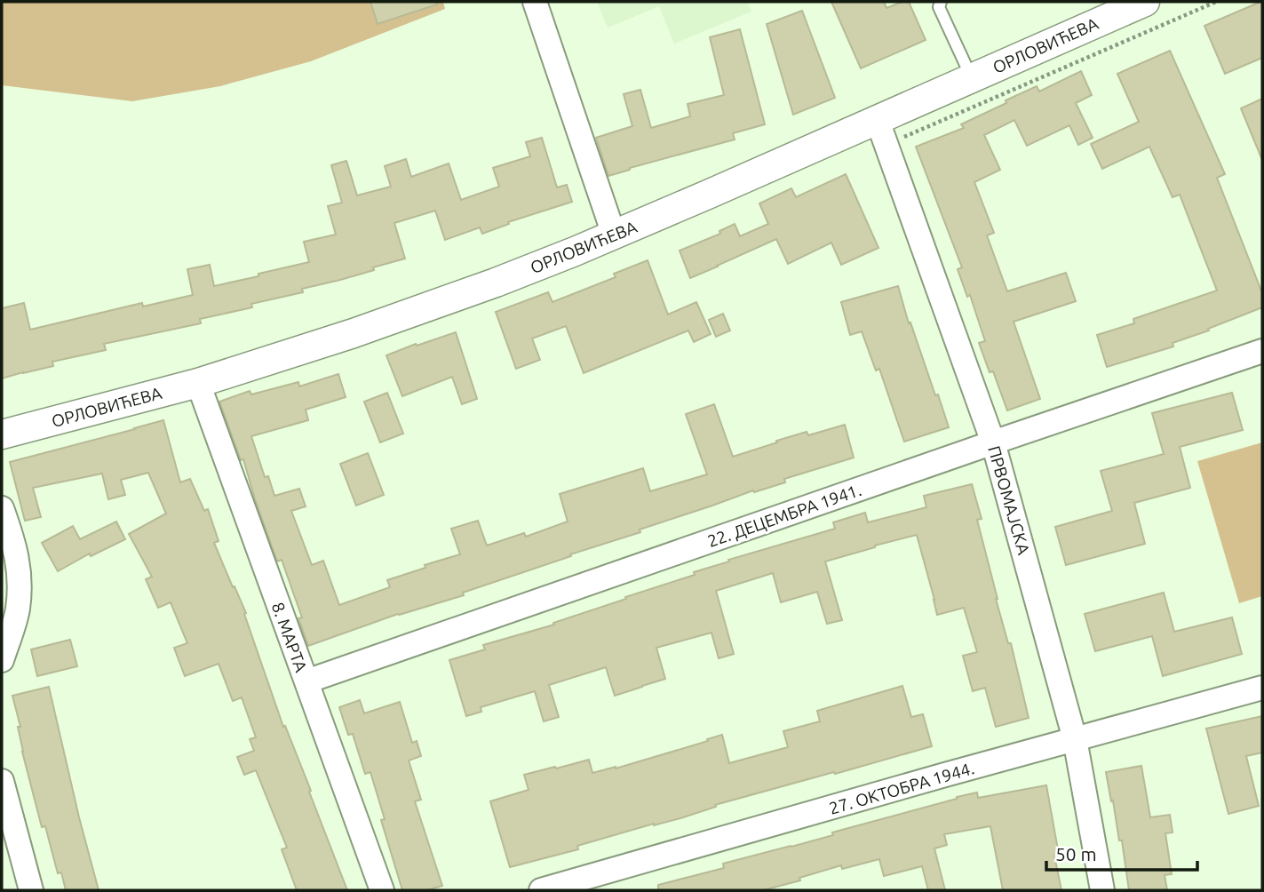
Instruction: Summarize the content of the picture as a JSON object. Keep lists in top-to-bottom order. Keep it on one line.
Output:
{"streets":{"street":["ОРЛОВИЋЕВА","ПРВОМАЈСКА","22. ДЕЦЕМБРА 1941.","8. МАРТА","27. ОКТОБРА 1944."]},"crossings":[["ОРЛОВИЋЕВА","ПРВОМАЈСКА"],["ОРЛОВИЋЕВА","8. МАРТА"],["ПРВОМАЈСКА","22. ДЕЦЕМБРА 1941."],["ПРВОМАЈСКА","27. ОКТОБРА 1944."],["22. ДЕЦЕМБРА 1941.","8. МАРТА"]],"scale_bar":"50 m"}
